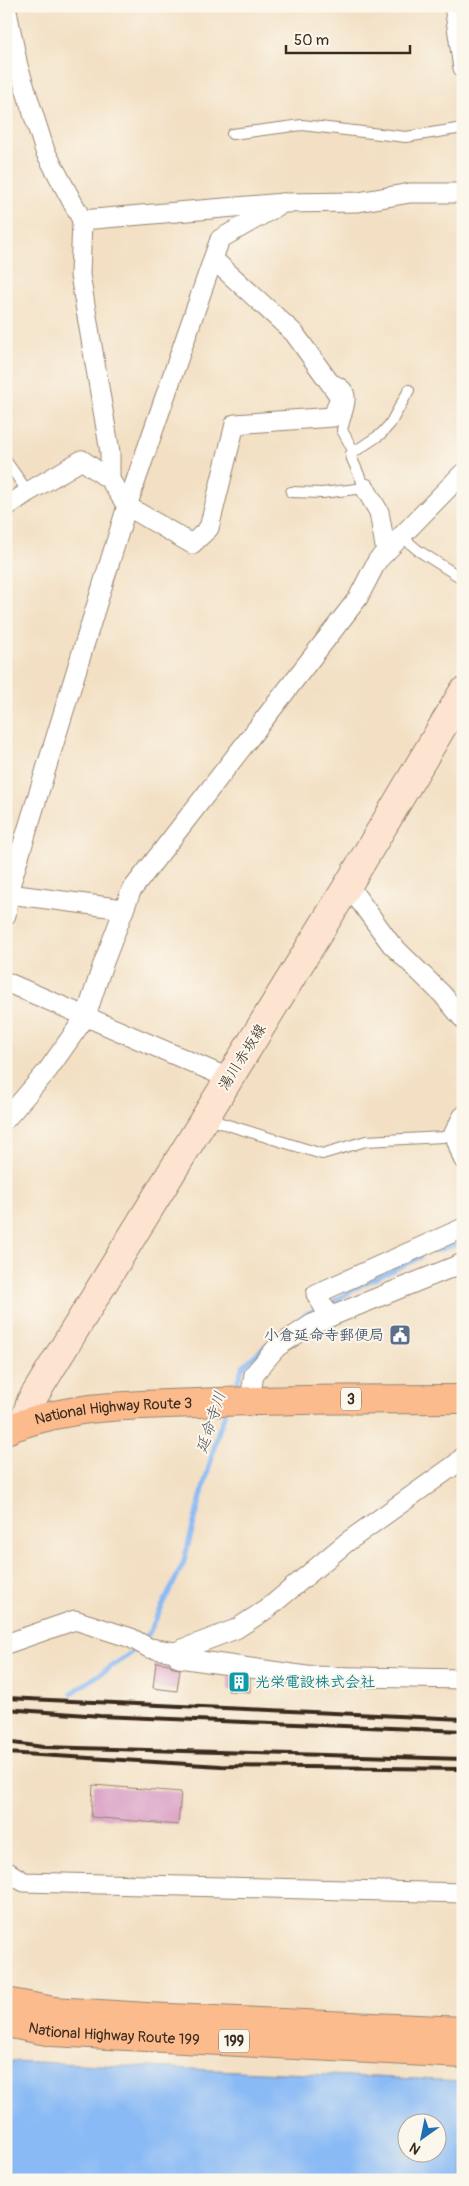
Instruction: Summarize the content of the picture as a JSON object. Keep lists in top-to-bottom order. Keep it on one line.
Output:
{"streets":{"highway":["3","National Highway Route 3","National Highway Route 199","199"],"main road":["湯川赤坂線"]},"crossings":[["湯川赤坂線","National Highway Route 3"]],"water":["延命寺川"],"places":{"public building":["小倉延命寺郵便局"],"building":["光栄電設株式会社"]},"scale_bar":"50 m","north":"bottom left"}
